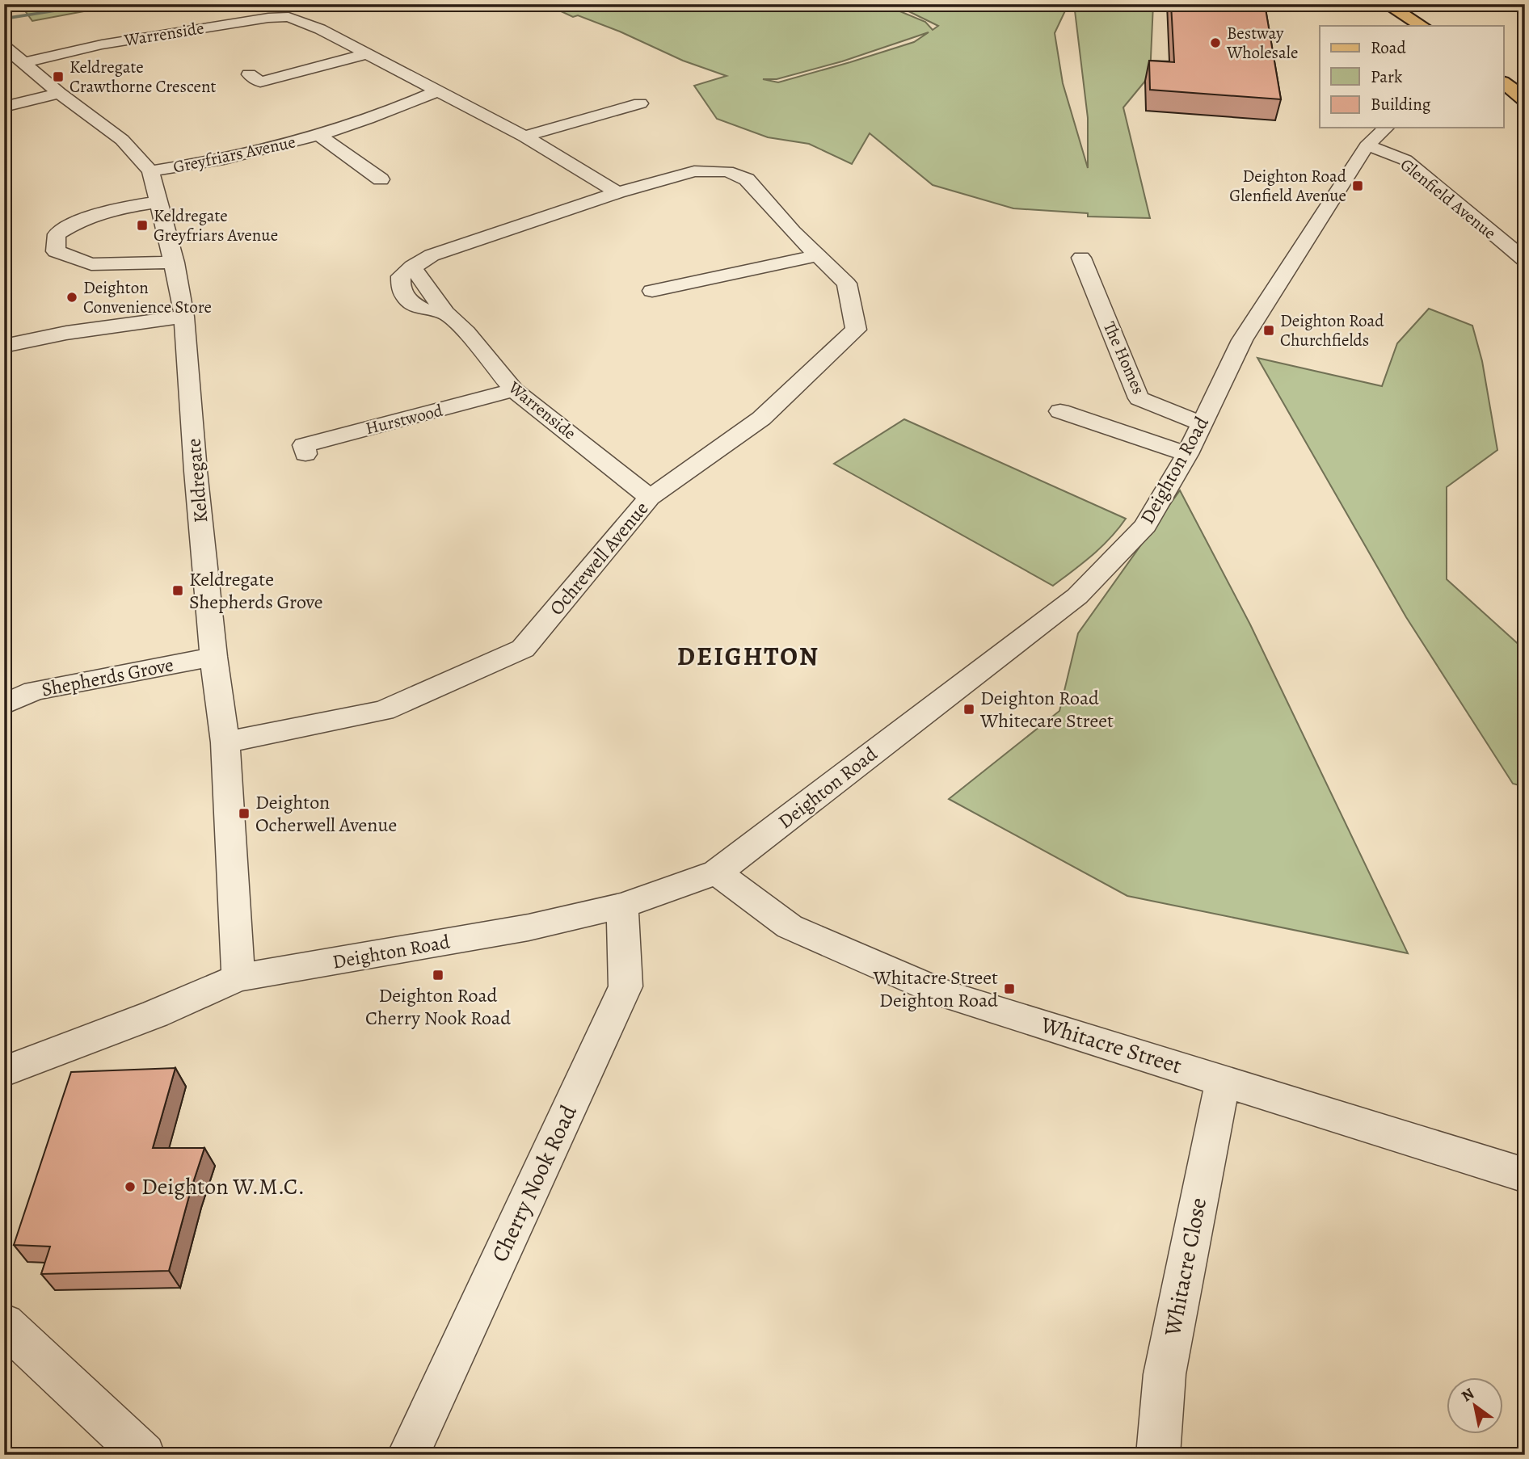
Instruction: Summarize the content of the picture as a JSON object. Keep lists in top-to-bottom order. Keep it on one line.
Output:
{"streets":{"street":["Warrenside","Greyfriars Avenue","Glenfield Avenue","The Homes","Hurstwood","Deighton Road","Keldregate","Ochrewell Avenue","Shepherds Grove","Whitacre Street","Cherry Nook Road","Whitacre Close"]},"crossings":[["Warrenside","Greyfriars Avenue"],["Warrenside","Hurstwood"],["Warrenside","Keldregate"],["Warrenside","Ochrewell Avenue"],["Greyfriars Avenue","Keldregate"],["Glenfield Avenue","Deighton Road"],["The Homes","Deighton Road"],["Deighton Road","Keldregate"],["Deighton Road","Whitacre Street"],["Deighton Road","Cherry Nook Road"],["Keldregate","Ochrewell Avenue"],["Keldregate","Shepherds Grove"],["Whitacre Street","Whitacre Close"]],"districts":["DEIGHTON"],"places":{"other":["Bestway Wholesale","Deighton Convenience Store","Deighton W.M.C."],"transit":["Keldregate Crawthorne Crescent","Deighton Road Glenfield Avenue","Keldregate Greyfriars Avenue","Deighton Road Churchfields","Keldregate Shepherds Grove","Deighton Road Whitecare Street","Deighton Ocherwell Avenue","Deighton Road Cherry Nook Road","Whitacre Street Deighton Road"]},"legend":["Road","Park","Building"],"north":"top left"}
